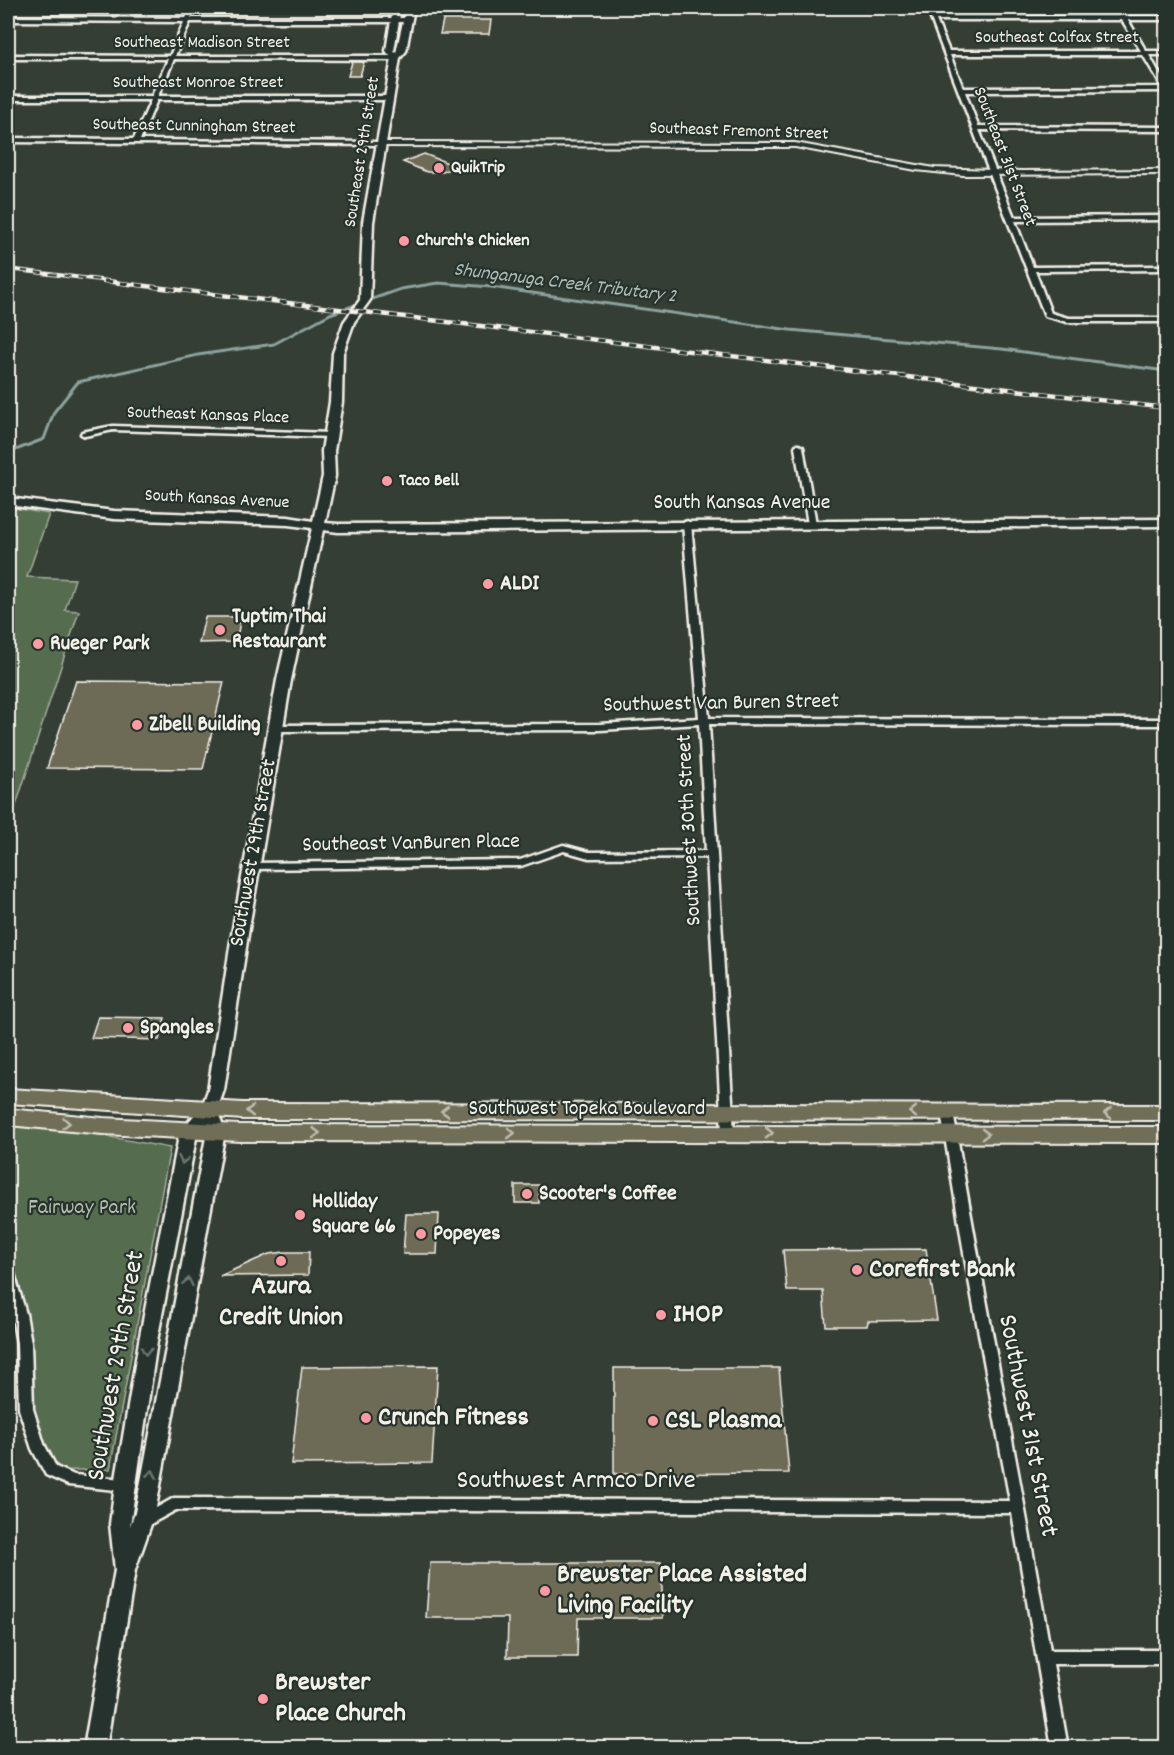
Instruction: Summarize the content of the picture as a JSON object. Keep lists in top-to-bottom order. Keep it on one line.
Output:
{"streets":{"main road":["Southeast 29th Street","South Kansas Avenue","Southwest 29th Street","Southwest Topeka Boulevard"],"street":["Southeast Colfax Street","Southeast Madison Street","Southeast Monroe Street","Southeast Cunningham Street","Southeast Fremont Street","Southeast 31st Street","Southeast Kansas Place","Southwest Van Buren Street","Southwest 30th Street","Southeast VanBuren Place","Southwest 31st Street","Southwest Armco Drive"]},"crossings":[["Southeast Colfax Street","Southeast 31st Street"],["Southeast Madison Street","Southeast 29th Street"],["Southeast Monroe Street","Southeast 29th Street"],["Southeast Cunningham Street","Southeast Fremont Street"],["Southeast Cunningham Street","Southeast 29th Street"],["Southeast Fremont Street","Southeast 29th Street"],["Southeast Fremont Street","Southeast 31st Street"],["Southeast 29th Street","Southeast Kansas Place"],["Southeast 29th Street","South Kansas Avenue"],["Southeast 29th Street","Southwest 29th Street"],["South Kansas Avenue","Southwest 30th Street"],["South Kansas Avenue","Southwest 29th Street"],["Southwest Van Buren Street","Southwest 30th Street"],["Southwest Van Buren Street","Southwest 29th Street"],["Southwest 30th Street","Southeast VanBuren Place"],["Southwest 30th Street","Southwest Topeka Boulevard"],["Southeast VanBuren Place","Southwest 29th Street"],["Southwest 29th Street","Southwest Topeka Boulevard"],["Southwest 29th Street","Southwest Armco Drive"],["Southwest Topeka Boulevard","Southwest 31st Street"],["Southwest 31st Street","Southwest Armco Drive"]],"water":["Shunganuga Creek Tributary 2"],"parks":["Fairway Park"],"places":["QuikTrip","Church's Chicken","Taco Bell","ALDI","Tuptim Thai Restaurant","Rueger Park","Zibell Building","Spangles","Scooter's Coffee","Holliday Square 66","Popeyes","Azura Credit Union","Corefirst Bank","IHOP","Crunch Fitness","CSL Plasma","Brewster Place Assisted Living Facility","Brewster Place Church"]}
